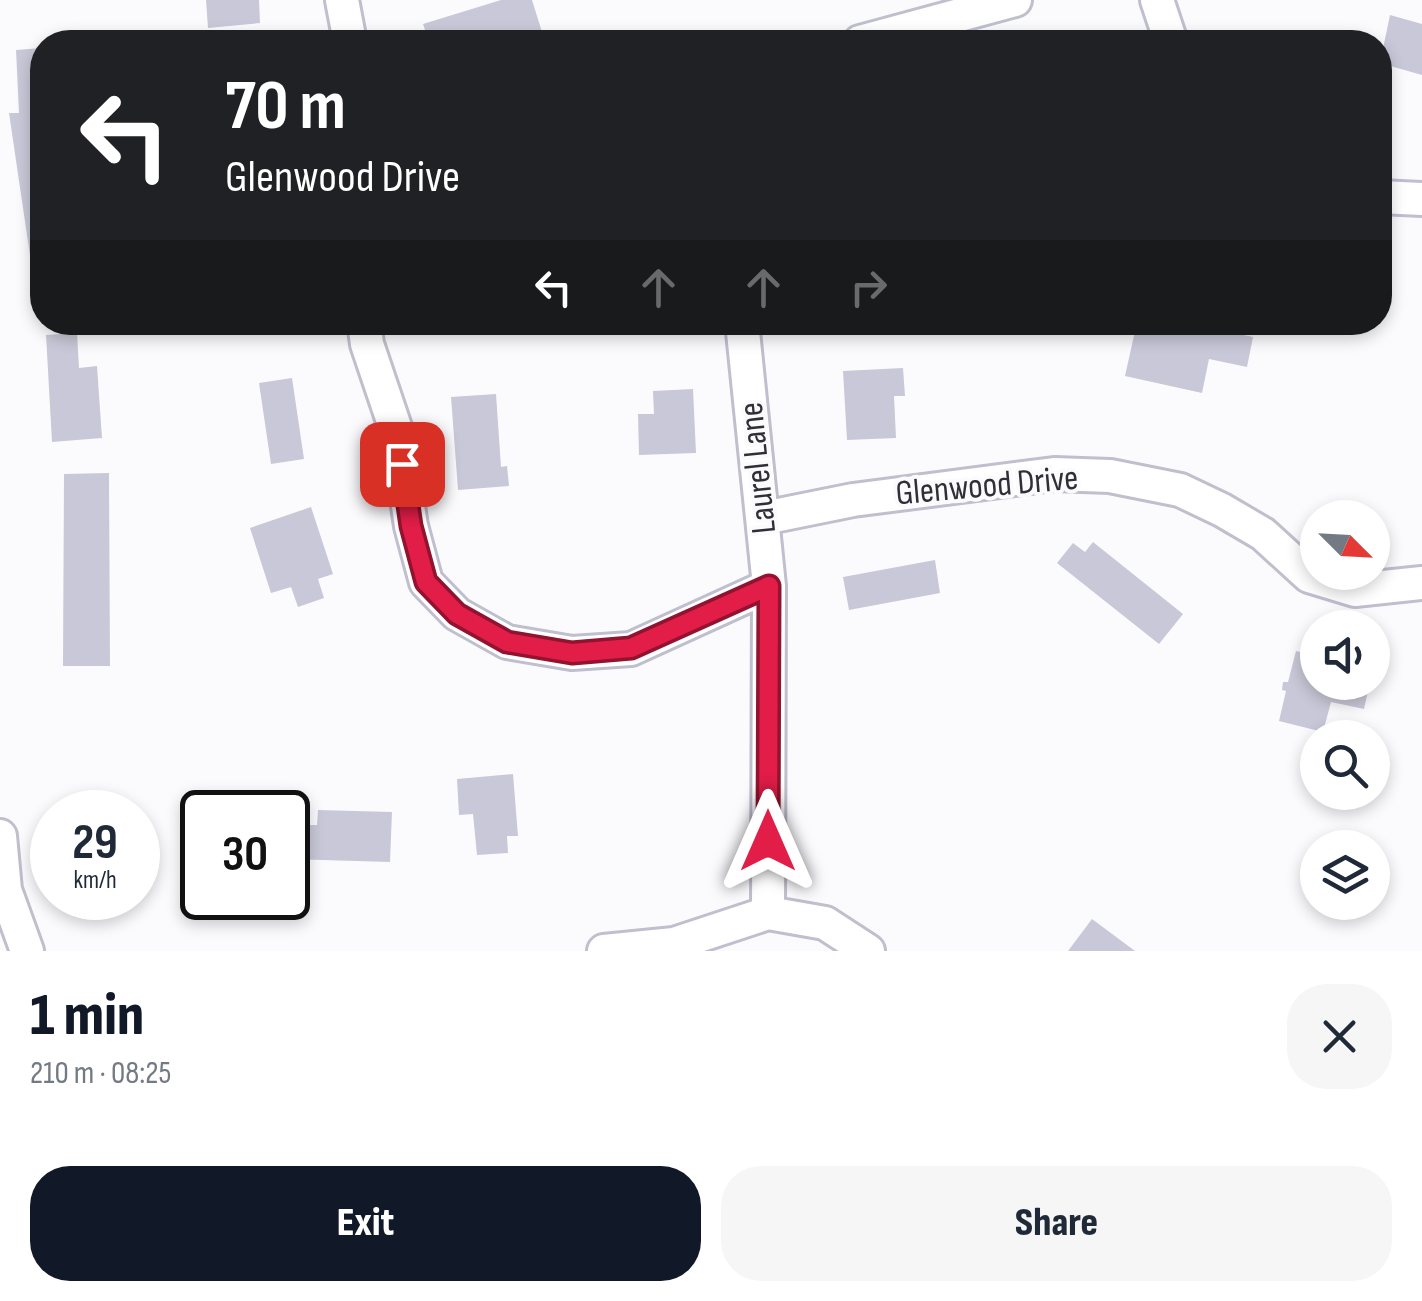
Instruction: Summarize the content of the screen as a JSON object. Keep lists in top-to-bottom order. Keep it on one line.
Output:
{"streets":{"street":["Laurel Lane","Glenwood Drive"]},"crossings":[["Laurel Lane","Glenwood Drive"]],"north":"bottom right","page":{"turn":["70 m","Glenwood Drive"],"speed":"29 km/h","limit":"30","heading":["1 min","210 m · 08:25"],"buttons":["Exit","Share"]}}
